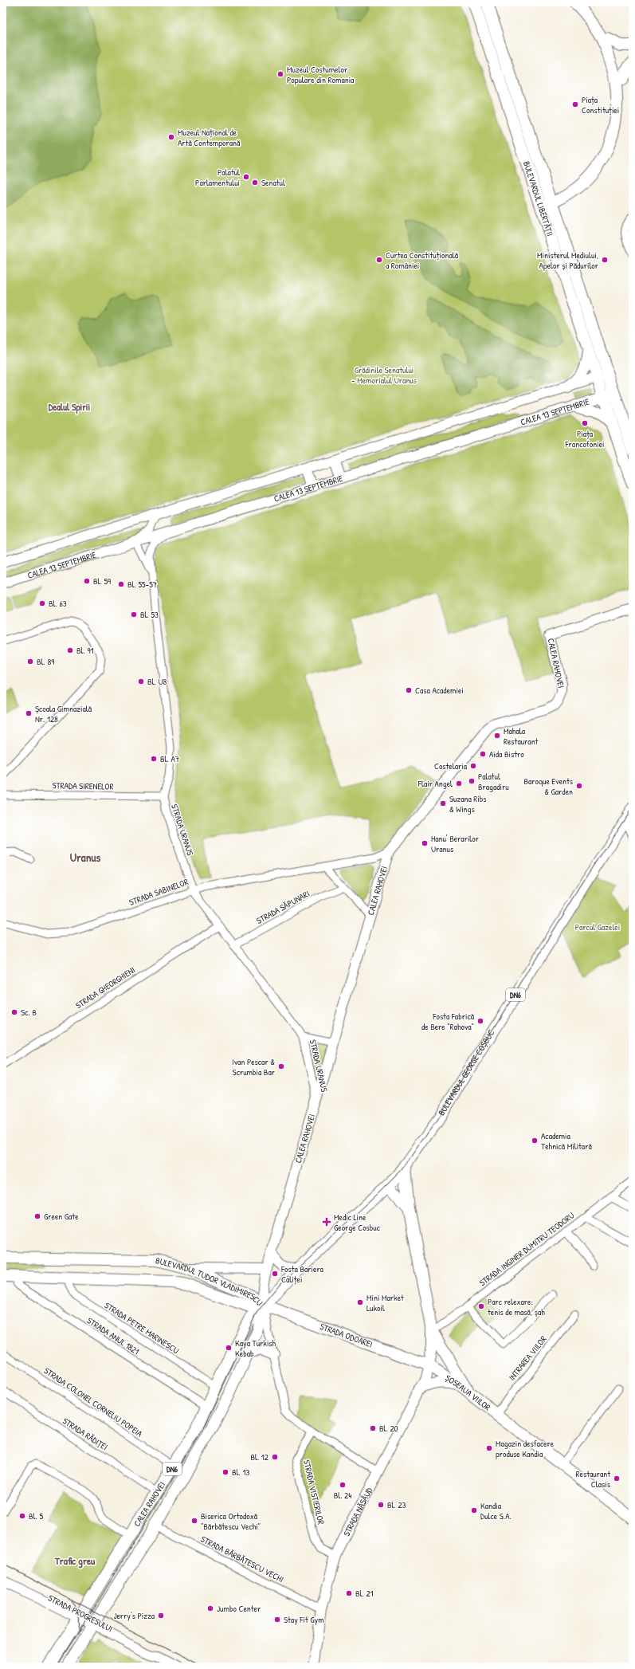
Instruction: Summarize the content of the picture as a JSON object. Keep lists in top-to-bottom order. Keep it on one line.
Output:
{"streets":{"main road":["BULEVARDUL LIBERTĂȚII","CALEA 13 SEPTEMBRIE","CALEA RAHOVEI","DN6","BULEVARDUL GEORGE COȘBUC","BULEVARDUL TUDOR VLADIMIRESCU","STRADA ODOAREI","ȘOSEAUA VIILOR","STRADA NĂSĂUD","STRADA PROGRESULUI"],"street":["STRADA SIRENELOR","STRADA URANUS","STRADA SABINELOR","STRADA SĂPUNARI","STRADA GHEORGHIENI","STRADA INGINER DUMITRU TEODORU","STRADA PETRE MARINESCU","STRADA ANUL 1821","INTRAREA VIILOR","STRADA COLONEL CORNELIU POPEIA","STRADA RĂDIȚEI","STRADA VISTIERILOR","STRADA BĂRBĂTESCU VECHI"]},"crossings":[["BULEVARDUL LIBERTĂȚII","CALEA 13 SEPTEMBRIE"],["CALEA 13 SEPTEMBRIE","STRADA URANUS"],["CALEA RAHOVEI","STRADA URANUS"],["CALEA RAHOVEI","STRADA SABINELOR"],["CALEA RAHOVEI","BULEVARDUL GEORGE COȘBUC"],["CALEA RAHOVEI","BULEVARDUL TUDOR VLADIMIRESCU"],["CALEA RAHOVEI","STRADA PETRE MARINESCU"],["CALEA RAHOVEI","STRADA ODOAREI"],["CALEA RAHOVEI","STRADA ANUL 1821"],["CALEA RAHOVEI","STRADA COLONEL CORNELIU POPEIA"],["CALEA RAHOVEI","STRADA RĂDIȚEI"],["CALEA RAHOVEI","STRADA BĂRBĂTESCU VECHI"],["CALEA RAHOVEI","STRADA PROGRESULUI"],["STRADA SIRENELOR","STRADA URANUS"],["STRADA URANUS","STRADA SABINELOR"],["STRADA URANUS","STRADA SĂPUNARI"],["STRADA URANUS","STRADA GHEORGHIENI"],["BULEVARDUL GEORGE COȘBUC","BULEVARDUL TUDOR VLADIMIRESCU"],["BULEVARDUL GEORGE COȘBUC","STRADA ODOAREI"],["BULEVARDUL TUDOR VLADIMIRESCU","STRADA PETRE MARINESCU"],["BULEVARDUL TUDOR VLADIMIRESCU","STRADA ODOAREI"],["BULEVARDUL TUDOR VLADIMIRESCU","STRADA ANUL 1821"],["STRADA ODOAREI","ȘOSEAUA VIILOR"],["STRADA ODOAREI","STRADA NĂSĂUD"],["INTRAREA VIILOR","ȘOSEAUA VIILOR"],["ȘOSEAUA VIILOR","STRADA NĂSĂUD"],["STRADA VISTIERILOR","STRADA NĂSĂUD"],["STRADA NĂSĂUD","STRADA BĂRBĂTESCU VECHI"]],"districts":["Dealul Spirii","Uranus","Trafic greu"],"parks":["Grădinile Senatului – Memorialul Uranus","Parcul Gazelei"],"places":{"other":["Muzeul Costumelor Populare din Romania","Piața Constituției","Muzeul Național de Artă Contemporană","Palatul Parlamentului","Senatul","Curtea Constituțională a României","Ministerul Mediului, Apelor și Pădurilor","Piața Francofoniei","Bl. 59","Bl. 55-57","Bl. 63","Bl. 53","Bl. 91","Bl. 89","Bl. U8","Casa Academiei","Școala Gimnazială Nr. 128","Mahala Restaurant","Aida Bistro","Bl. A7","Costelaria","Palatul Bragadiru","Flair Angel","Baroque Events & Garden","Suzana Ribs & Wings","Hanu' Berarilor Uranus","Sc. B","Fosta Fabrică de Bere \"Rahova\"","Ivan Pescar & Scrumbia Bar","Academia Tehnică Militară","Green Gate","Fosta Bariera Caliței","Mini Market Lukoil","Parc relexare: tenis de masă, șah","Kaya Turkish Kebab","Bl. 20","Magazin desfacere produse Kandia","Bl. 12","Bl. 13","Restaurant Clasis","Bl. 24","Bl. 23","Kandia Dulce S.A.","Bl. 5","Biserica Ortodoxă \"Bărbătescu Vechi\"","Bl. 21","Jumbo Center","Jerry's Pizza","Stay Fit Gym"],"health":["Medic Line George Cosbuc"]}}
